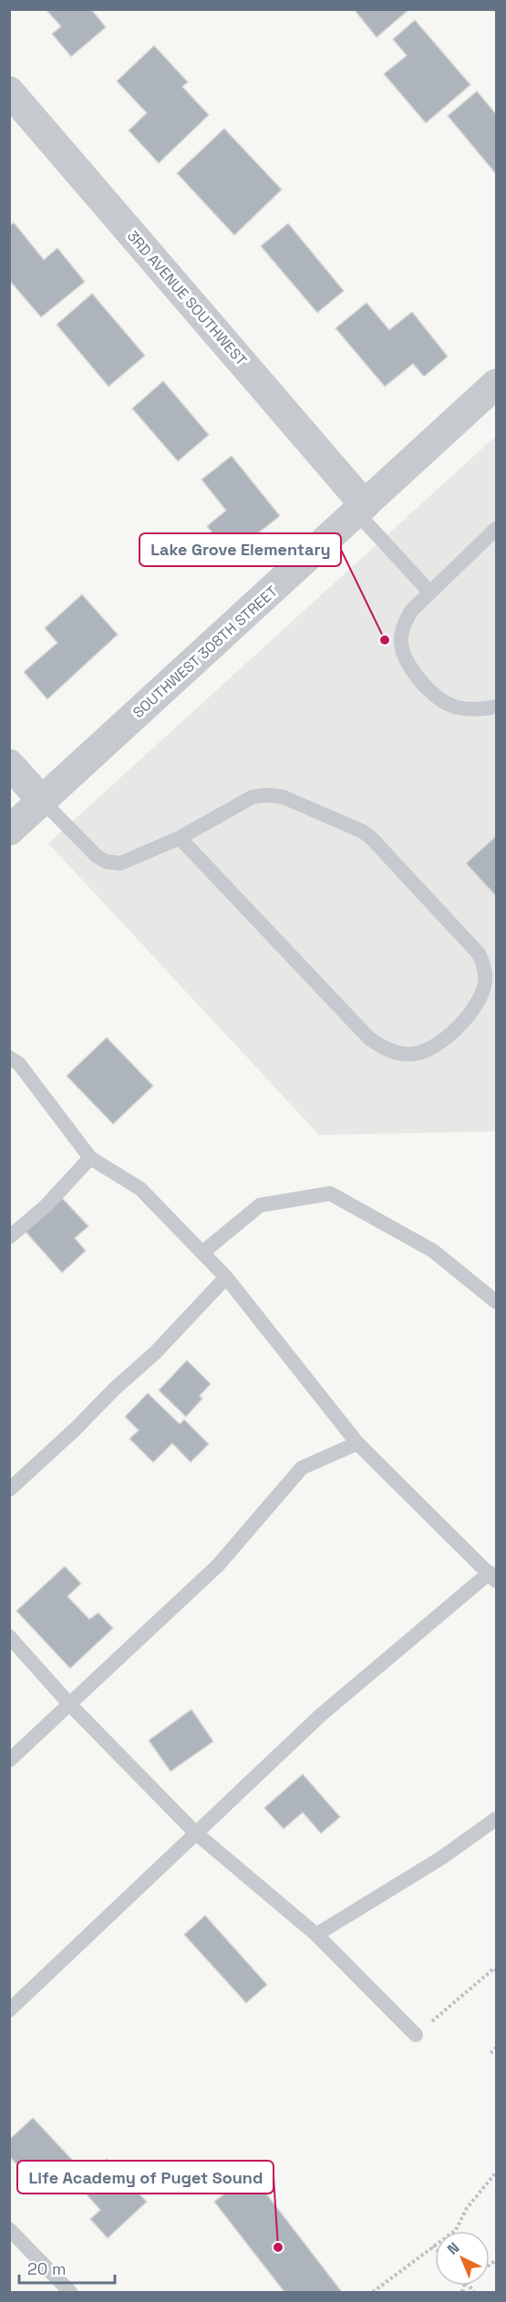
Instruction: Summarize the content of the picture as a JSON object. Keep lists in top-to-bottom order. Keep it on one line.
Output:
{"streets":{"street":["3RD AVENUE SOUTHWEST","SOUTHWEST 308TH STREET"]},"crossings":[["3RD AVENUE SOUTHWEST","SOUTHWEST 308TH STREET"]],"places":["Lake Grove Elementary","Life Academy of Puget Sound"],"scale_bar":"20 m","north":"top left"}
